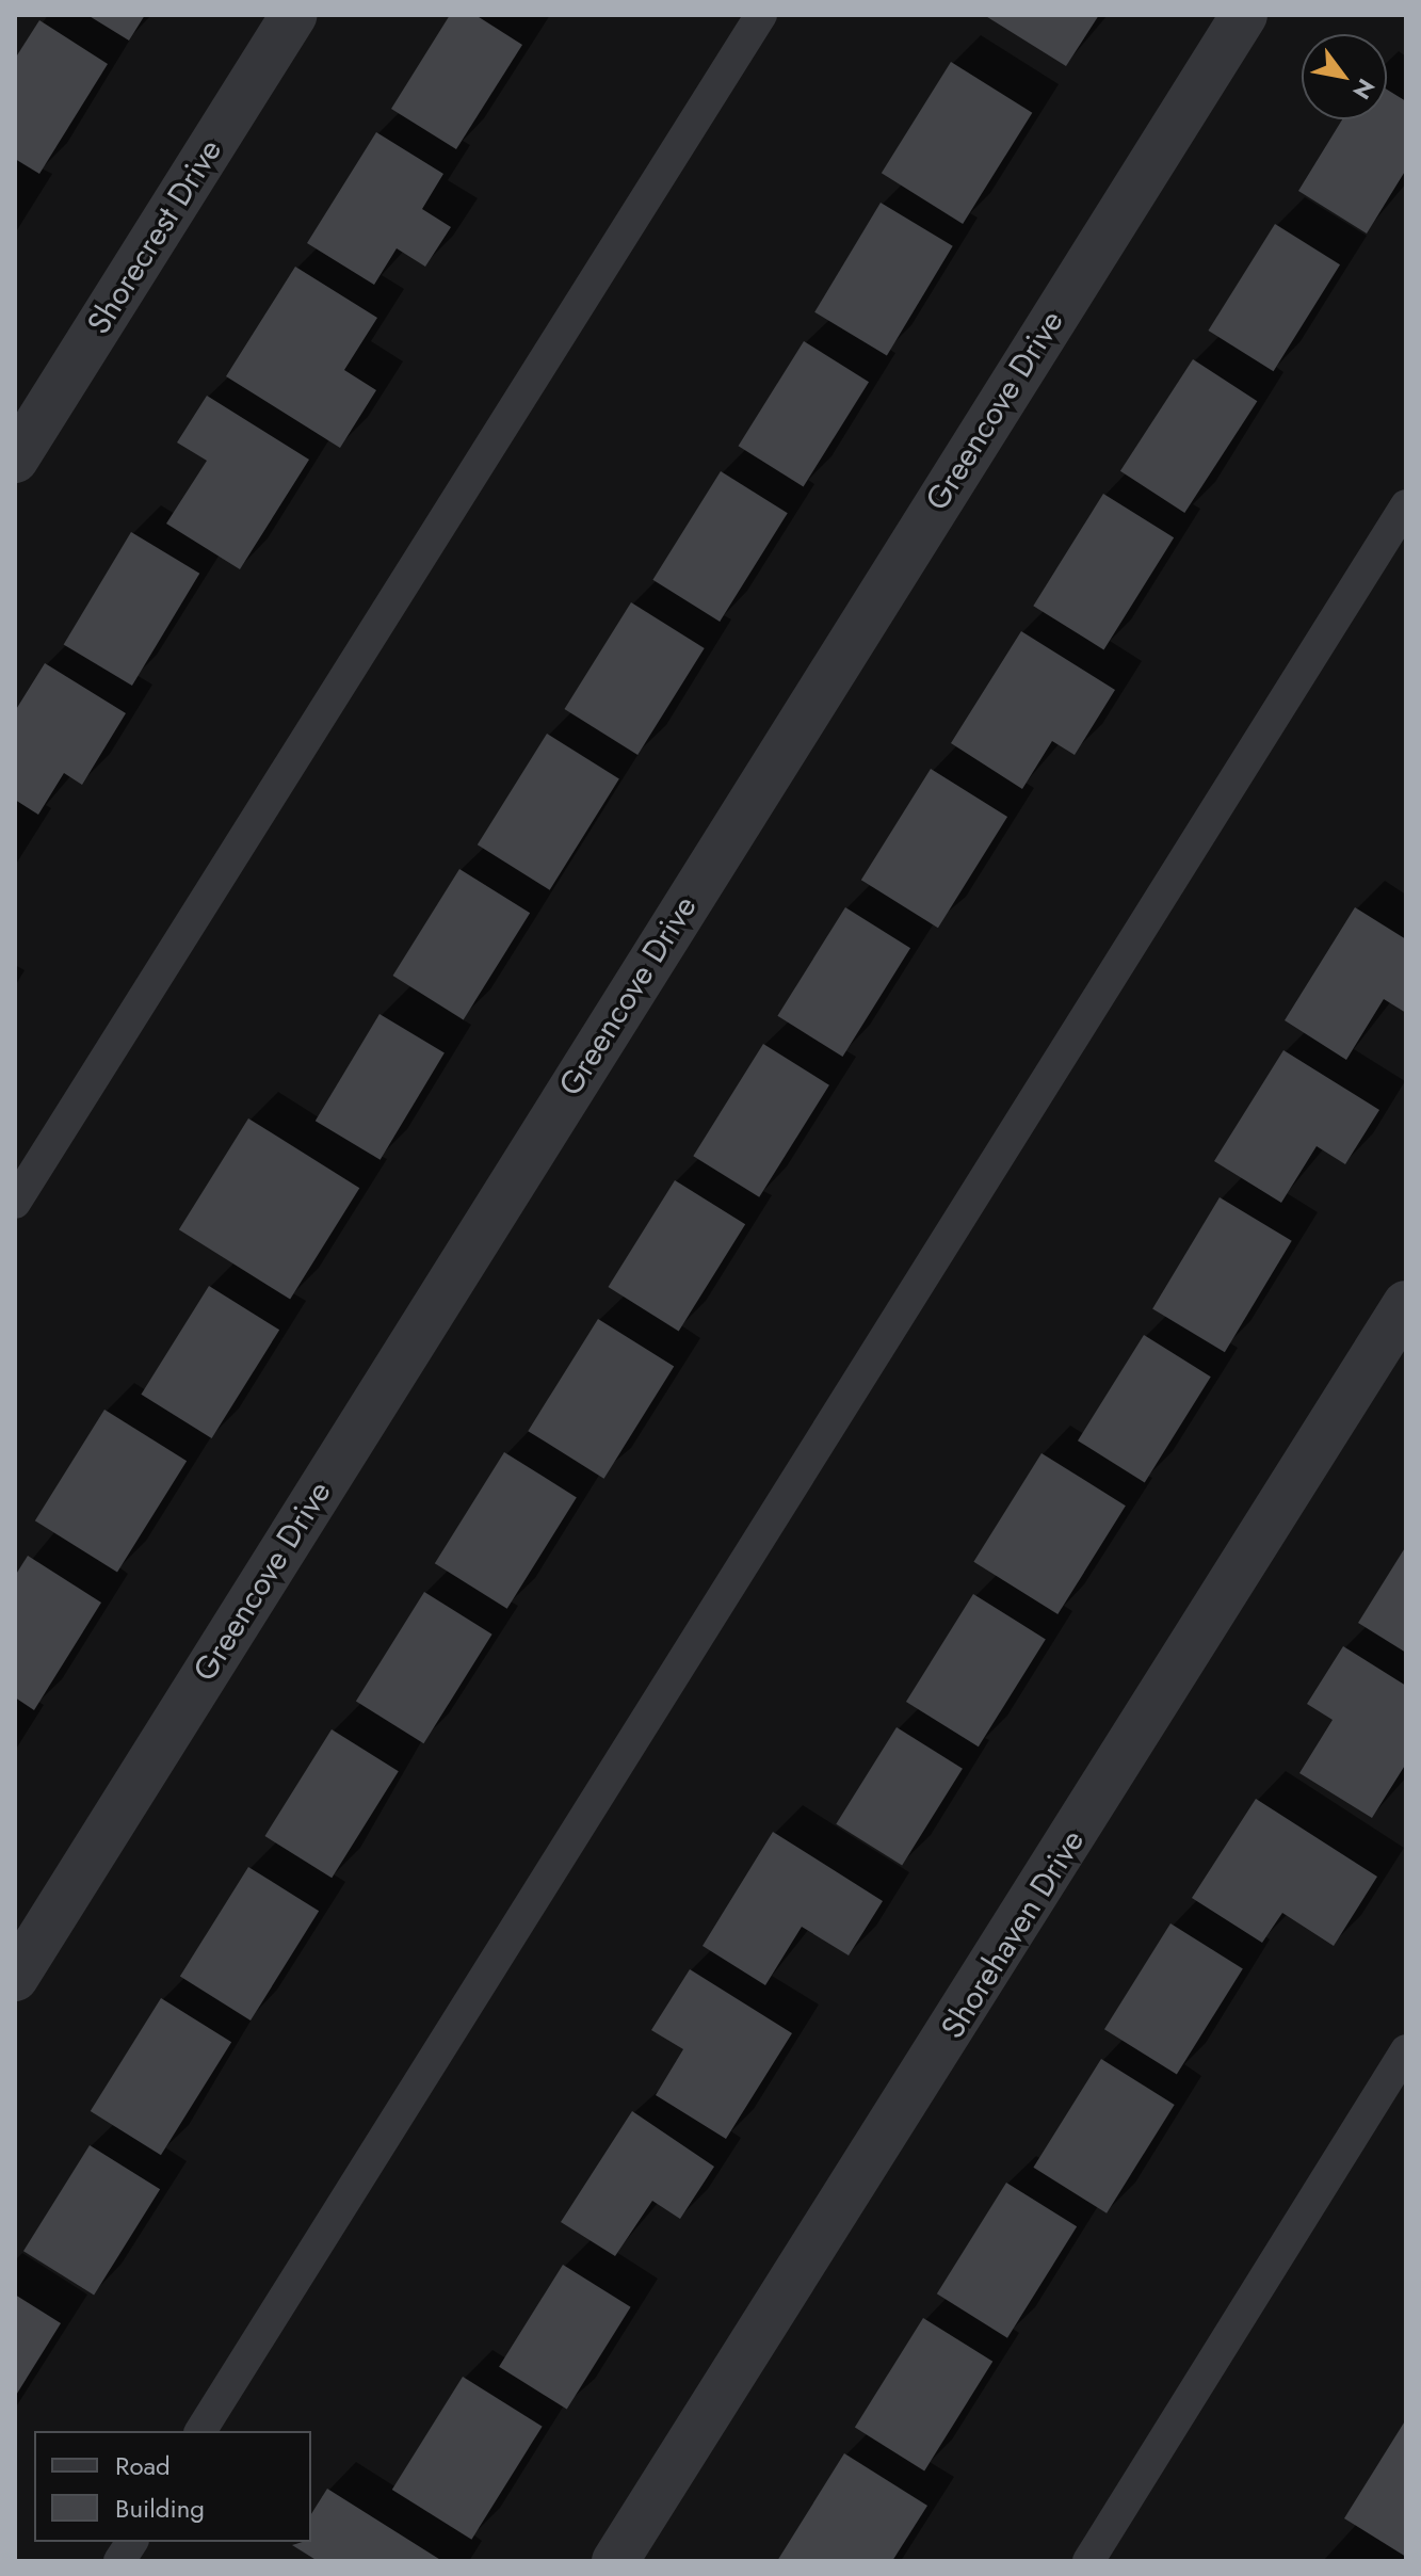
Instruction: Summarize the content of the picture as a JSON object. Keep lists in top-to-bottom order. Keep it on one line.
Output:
{"streets":{"street":["Shorecrest Drive","Greencove Drive","Shorehaven Drive"]},"legend":["Road","Building"],"north":"bottom right"}
